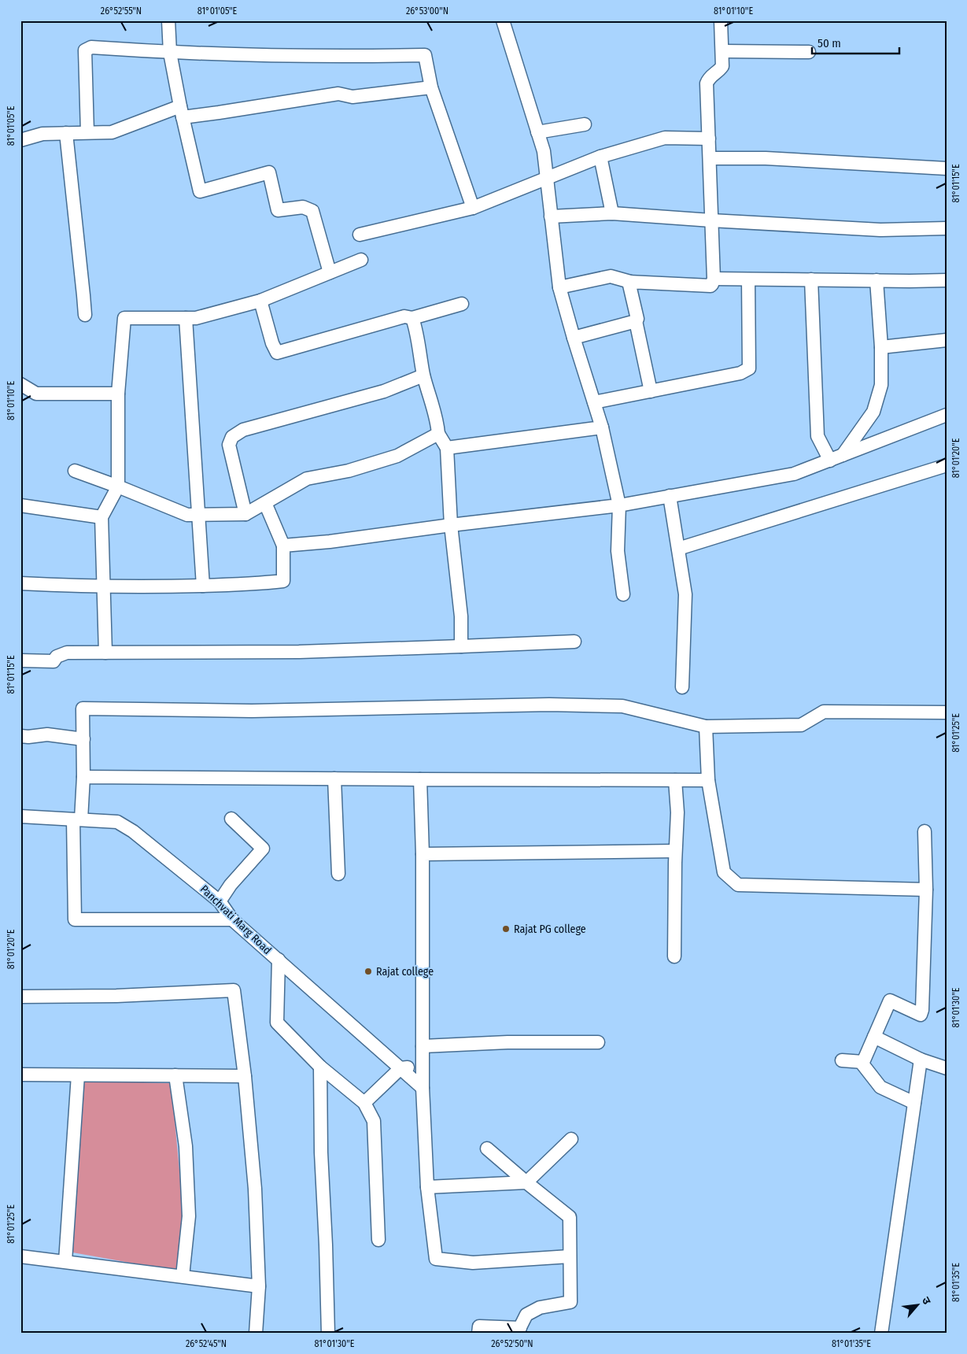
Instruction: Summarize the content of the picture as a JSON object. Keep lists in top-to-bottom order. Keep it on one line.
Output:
{"streets":{"street":["Panchvati Marg Road"]},"places":["Rajat PG college","Rajat college"],"scale_bar":"50 m","north":"top right","coordinates":["26°52'55\"N","81°01'05\"E","26°53'00\"N","81°01'10\"E","81°01'15\"E","81°01'20\"E","81°01'25\"E","81°01'30\"E","81°01'35\"E","26°52'45\"N","26°52'50\"N"]}
